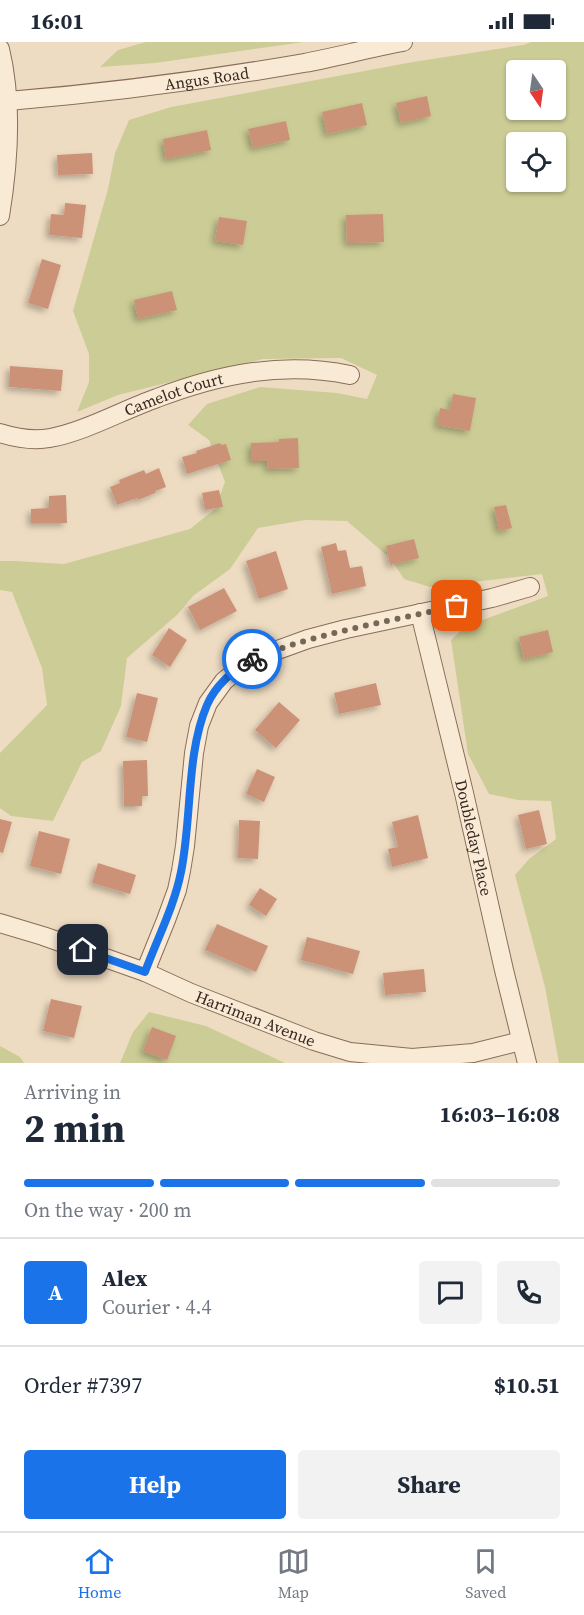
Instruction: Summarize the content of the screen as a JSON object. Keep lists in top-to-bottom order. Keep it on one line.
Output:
{"streets":{"street":["Angus Road","Camelot Court","Doubleday Place","Harriman Avenue"]},"crossings":[["Doubleday Place","Harriman Avenue"]],"north":"bottom","page":{"status":"16:01","heading":["2 min","Arriving in","16:03–16:08"],"panel":["Alex","Courier · 4.4","Order #7397","$10.51"],"bar":"On the way · 200 m","round":"A","buttons":["Help","Share"],"tabs":["Home","Map","Saved"]}}
